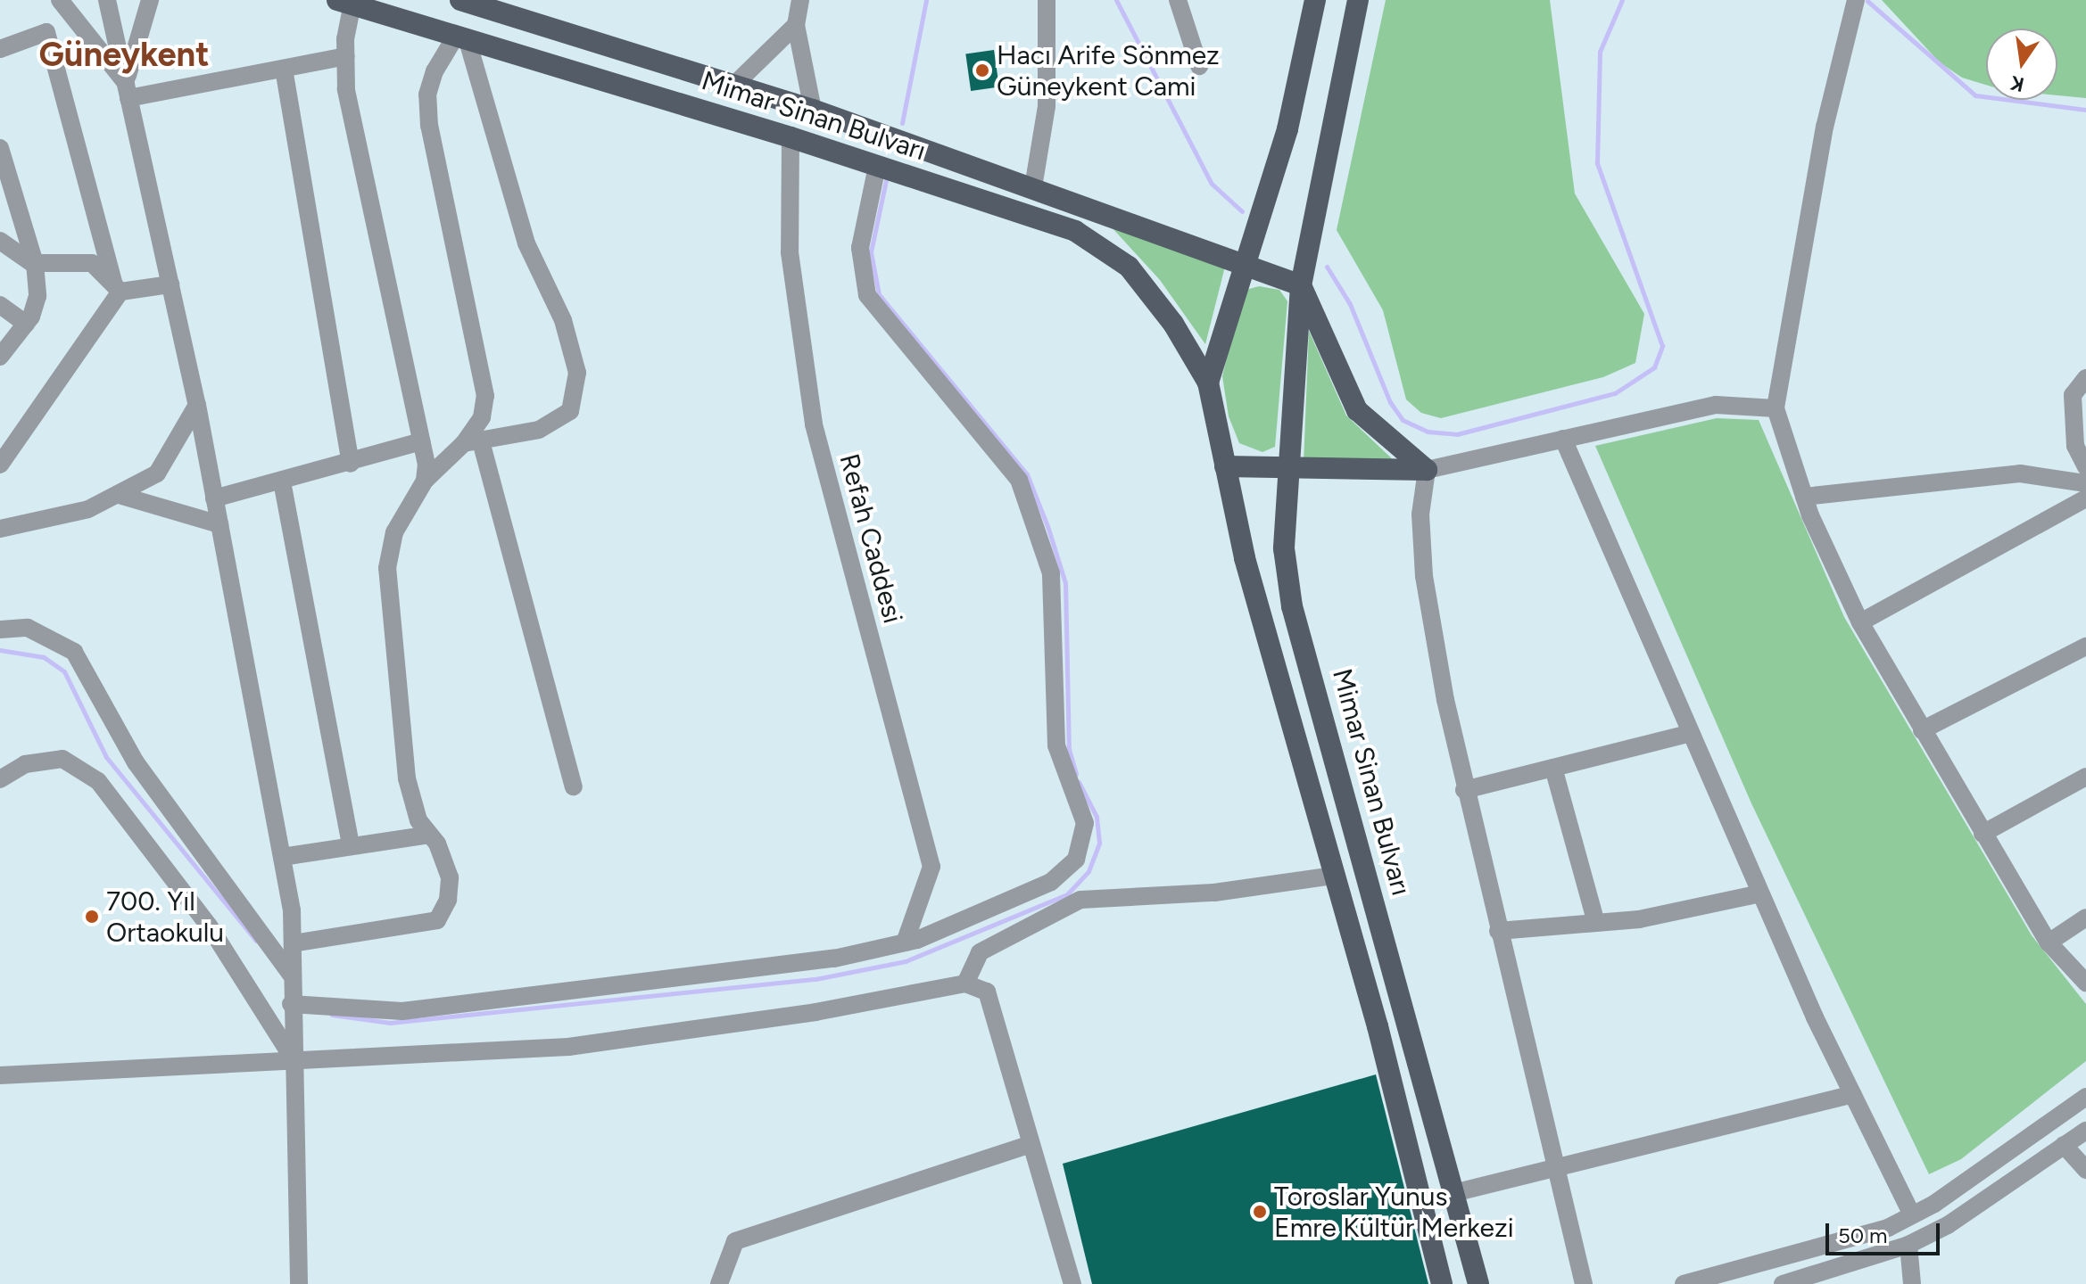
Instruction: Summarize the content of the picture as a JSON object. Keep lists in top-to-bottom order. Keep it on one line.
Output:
{"streets":{"main road":["Mimar Sinan Bulvarı"],"street":["Refah Caddesi"]},"crossings":[["Mimar Sinan Bulvarı","Refah Caddesi"]],"districts":["Güneykent"],"places":["Hacı Arife Sönmez Güneykent Cami","700. Yıl Ortaokulu","Toroslar Yunus Emre Kültür Merkezi"],"scale_bar":"50 m","north":"bottom"}
